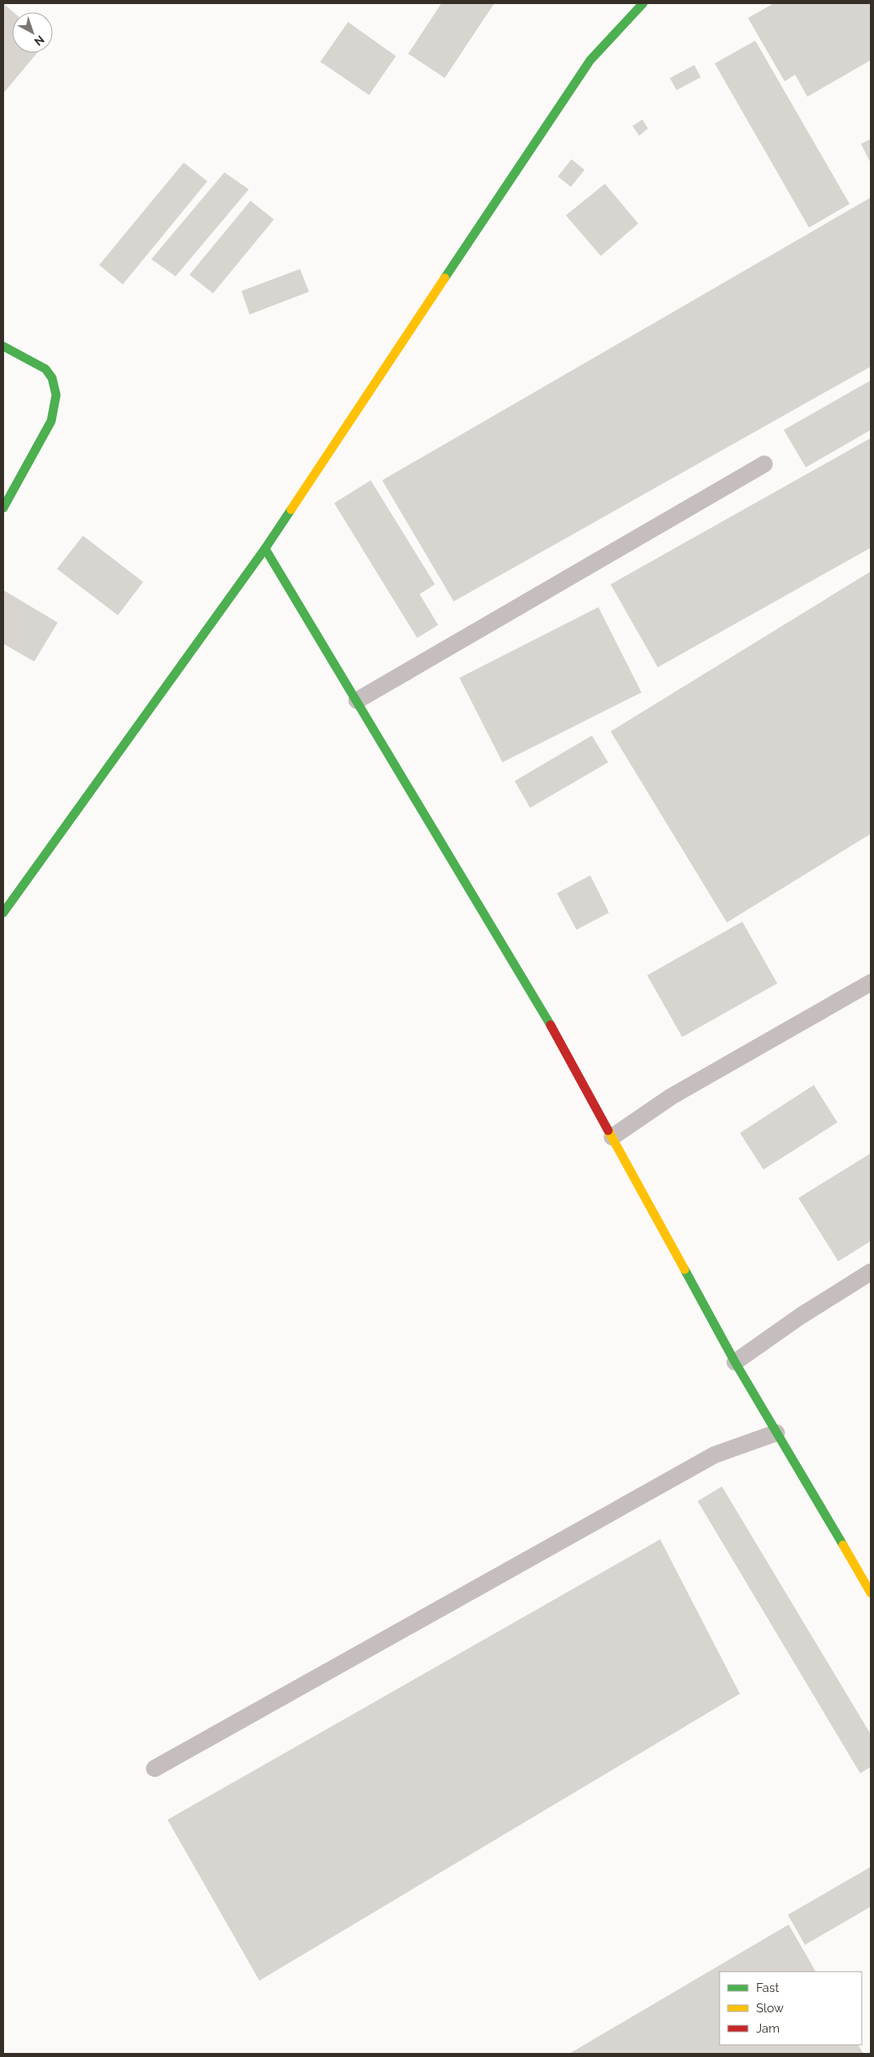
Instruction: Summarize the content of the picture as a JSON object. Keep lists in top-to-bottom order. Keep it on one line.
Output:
{"legend":["Fast","Slow","Jam"],"north":"bottom right"}
